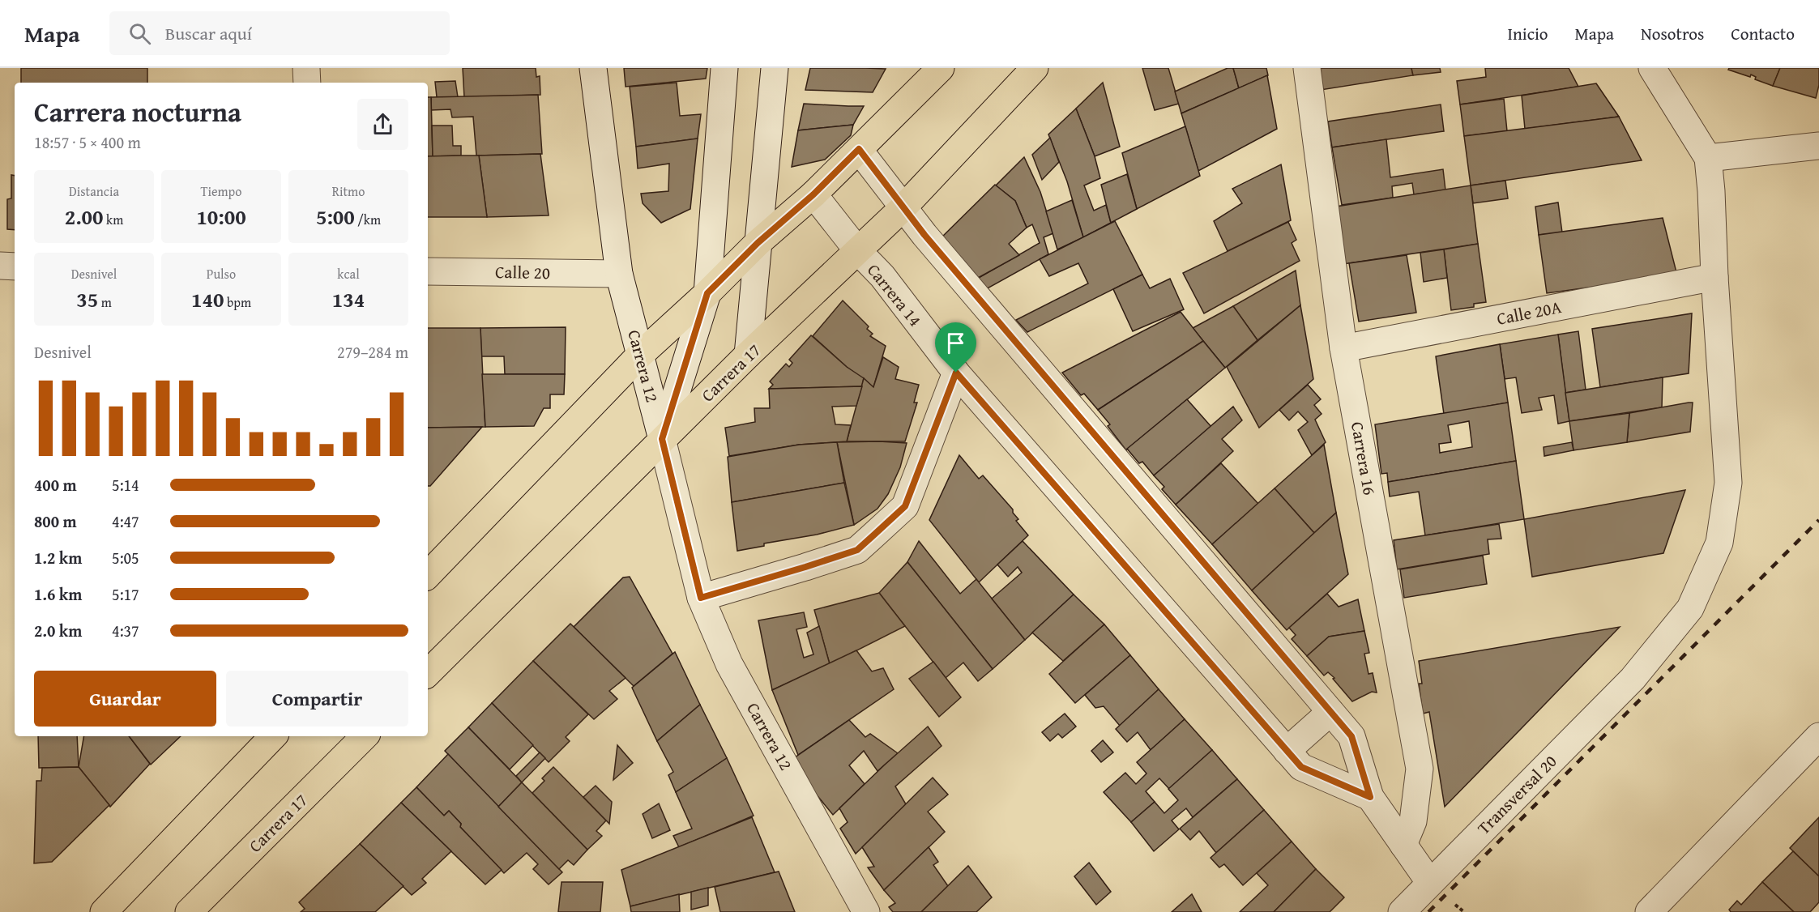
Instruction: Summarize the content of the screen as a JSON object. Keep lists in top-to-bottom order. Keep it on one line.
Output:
{"streets":{"main road":["Carrera 17"],"street":["Calle 20","Carrera 14","Calle 20A","Carrera 12","Carrera 16","Transversal 20"]},"crossings":[["Calle 20","Carrera 12"],["Carrera 14","Carrera 17"],["Calle 20A","Carrera 16"],["Calle 20A","Transversal 20"],["Carrera 12","Carrera 17"]],"page":{"header":"Mapa","search":"Buscar aquí","nav":["Inicio","Mapa","Nosotros","Contacto"],"heading":["Carrera nocturna","18:57 · 5 × 400 m"],"stats":[["Distancia","2.00 km"],["Tiempo","10:00"],["Ritmo","5:00 /km"],["Desnivel","35 m"],["Pulso","140 bpm"],["kcal","134"]],"chart":["Desnivel","279–284 m"],"list":[{"name":"400 m","note":"5:14"},{"name":"800 m","note":"4:47"},{"name":"1.2 km","note":"5:05"},{"name":"1.6 km","note":"5:17"},{"name":"2.0 km","note":"4:37"}],"buttons":["Guardar","Compartir"]}}
